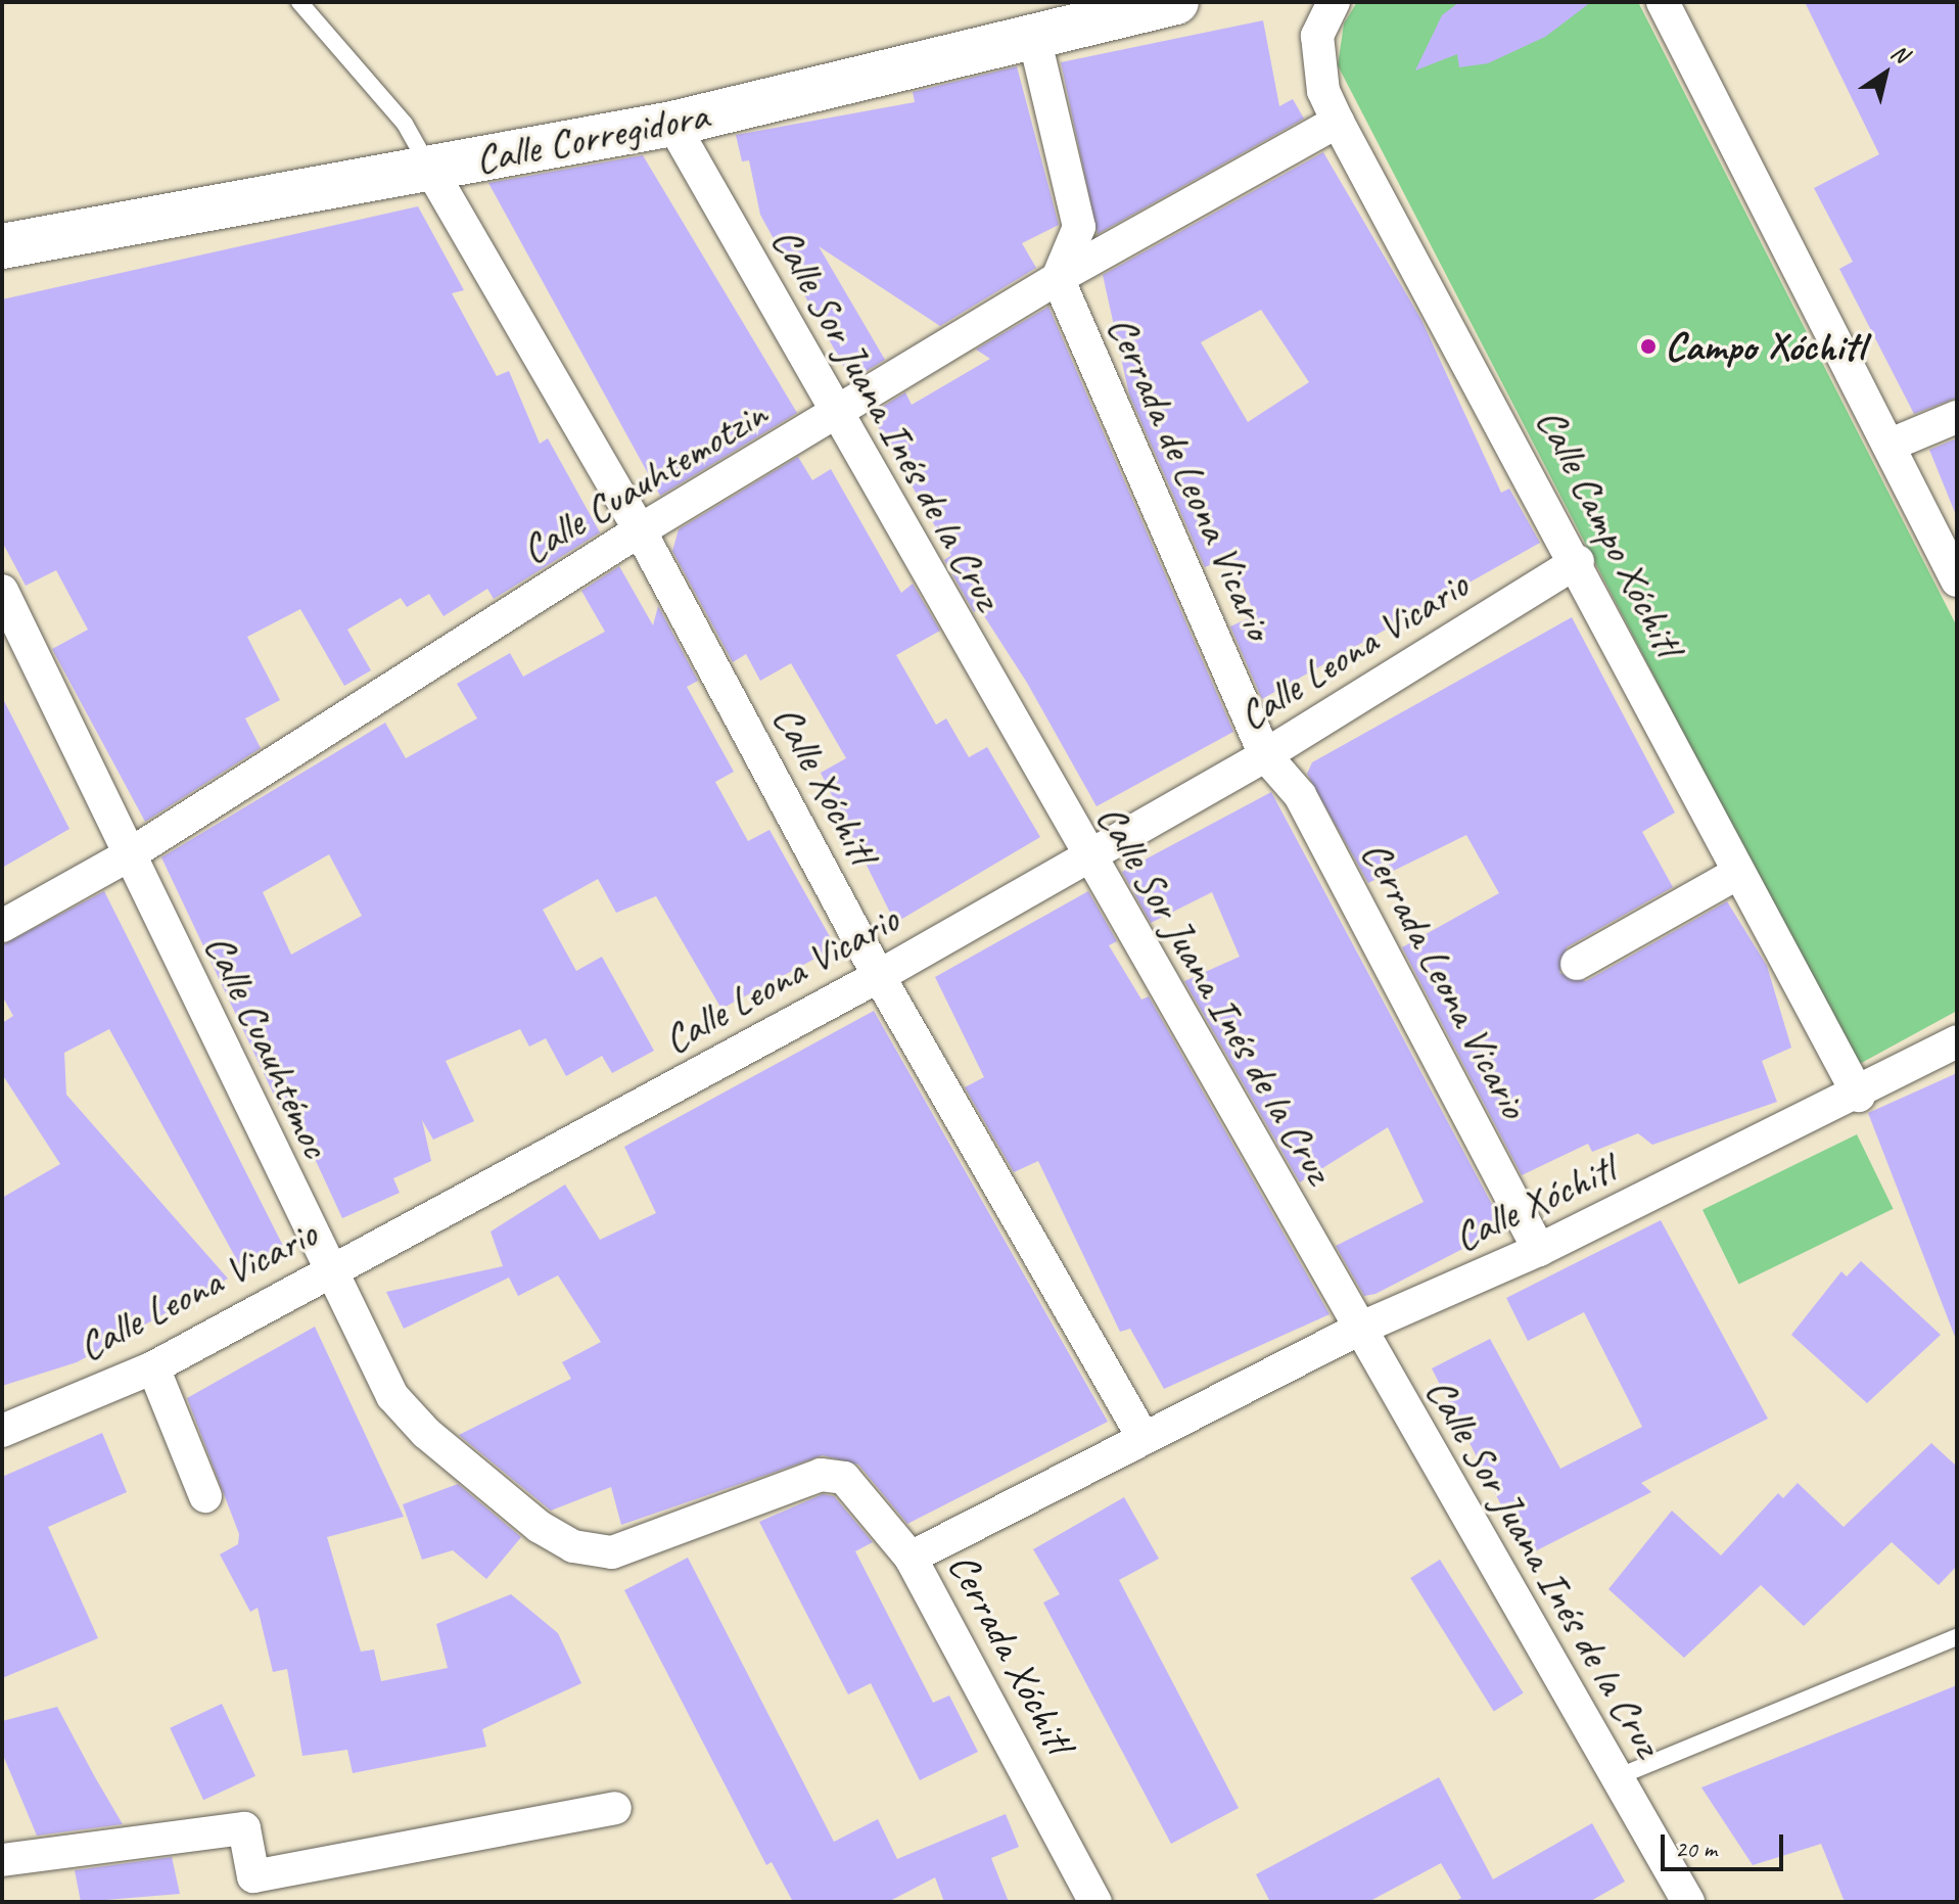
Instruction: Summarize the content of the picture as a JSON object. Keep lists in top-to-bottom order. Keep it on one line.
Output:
{"streets":{"street":["Calle Corregidora","Calle Sor Juana Inés de la Cruz","Cerrada de Leona Vicario","Calle Cuauhtemotzin","Calle Campo Xóchitl","Calle Leona Vicario","Calle Xóchitl","Cerrada Leona Vicario","Calle Cuauhtémoc","Cerrada Xóchitl"]},"crossings":[["Calle Corregidora","Calle Sor Juana Inés de la Cruz"],["Calle Corregidora","Calle Xóchitl"],["Calle Sor Juana Inés de la Cruz","Calle Cuauhtemotzin"],["Calle Sor Juana Inés de la Cruz","Calle Leona Vicario"],["Calle Sor Juana Inés de la Cruz","Calle Xóchitl"],["Cerrada de Leona Vicario","Calle Cuauhtemotzin"],["Cerrada de Leona Vicario","Calle Leona Vicario"],["Cerrada de Leona Vicario","Cerrada Leona Vicario"],["Calle Cuauhtemotzin","Calle Campo Xóchitl"],["Calle Cuauhtemotzin","Calle Xóchitl"],["Calle Cuauhtemotzin","Calle Cuauhtémoc"],["Calle Campo Xóchitl","Calle Leona Vicario"],["Calle Campo Xóchitl","Calle Xóchitl"],["Calle Leona Vicario","Calle Xóchitl"],["Calle Leona Vicario","Cerrada Leona Vicario"],["Calle Leona Vicario","Calle Cuauhtémoc"],["Calle Xóchitl","Cerrada Leona Vicario"],["Calle Xóchitl","Cerrada Xóchitl"],["Calle Cuauhtémoc","Cerrada Xóchitl"]],"places":["Campo Xóchitl"],"scale_bar":"20 m","north":"top right"}
